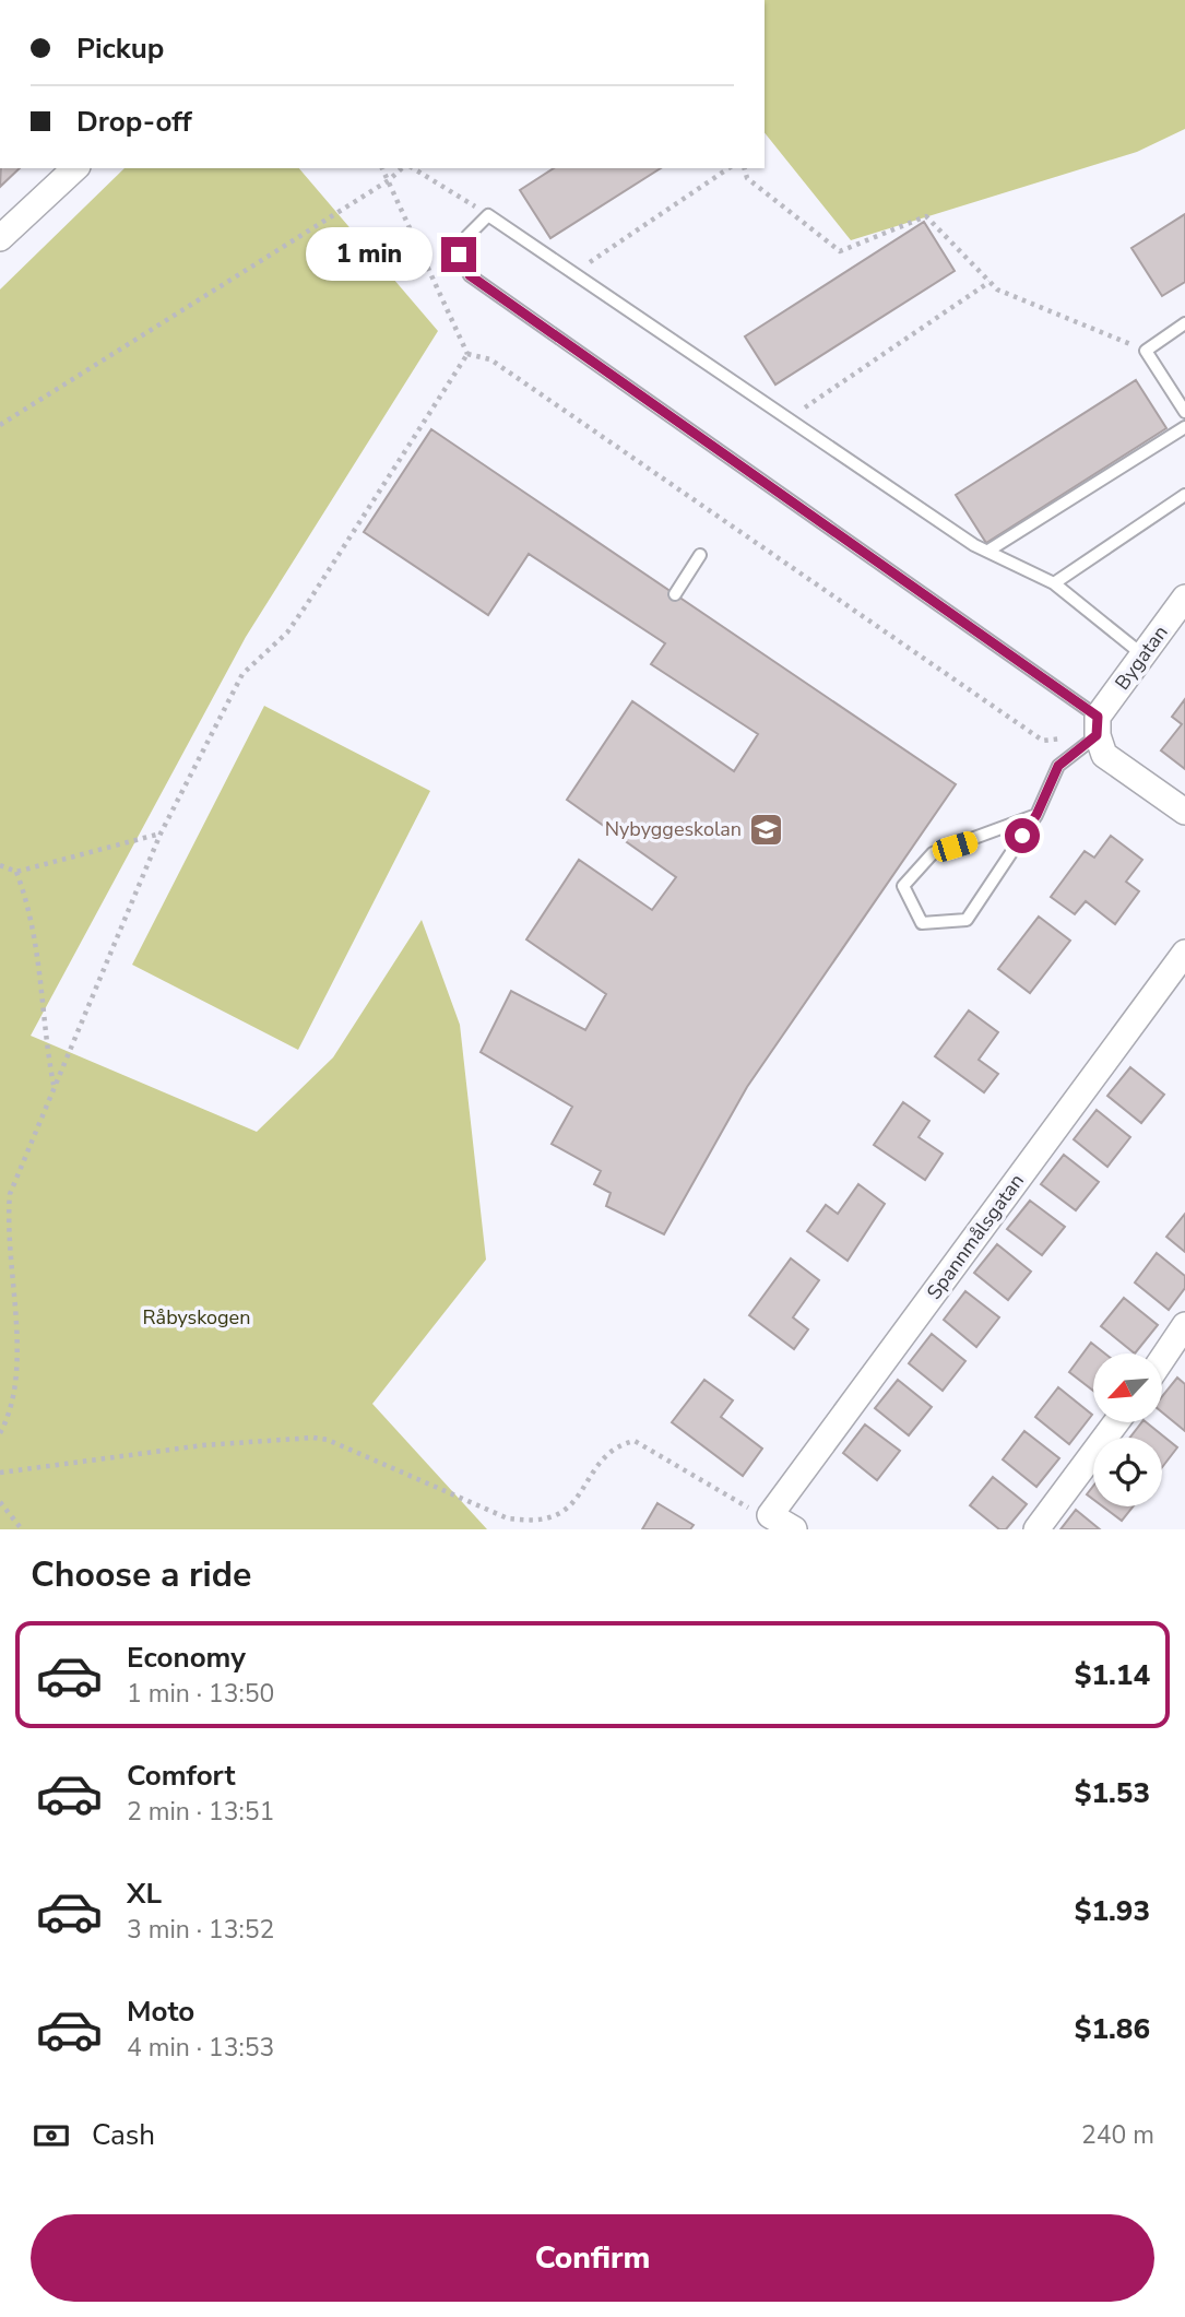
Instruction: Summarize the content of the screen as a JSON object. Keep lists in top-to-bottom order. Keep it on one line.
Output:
{"streets":{"street":["Bygatan","Spannmålsgatan"]},"parks":["Råbyskogen"],"places":{"school or university":["Nybyggeskolan"]},"north":"bottom left","page":{"banner":["Pickup","Drop-off"],"bubble":"1 min","heading":"Choose a ride","list":[{"name":"Economy","note":"1 min · 13:50","value":"$1.14"},{"name":"Comfort","note":"2 min · 13:51","value":"$1.53"},{"name":"XL","note":"3 min · 13:52","value":"$1.93"},{"name":"Moto","note":"4 min · 13:53","value":"$1.86"}],"pay":["Cash","240 m"],"buttons":"Confirm"}}
